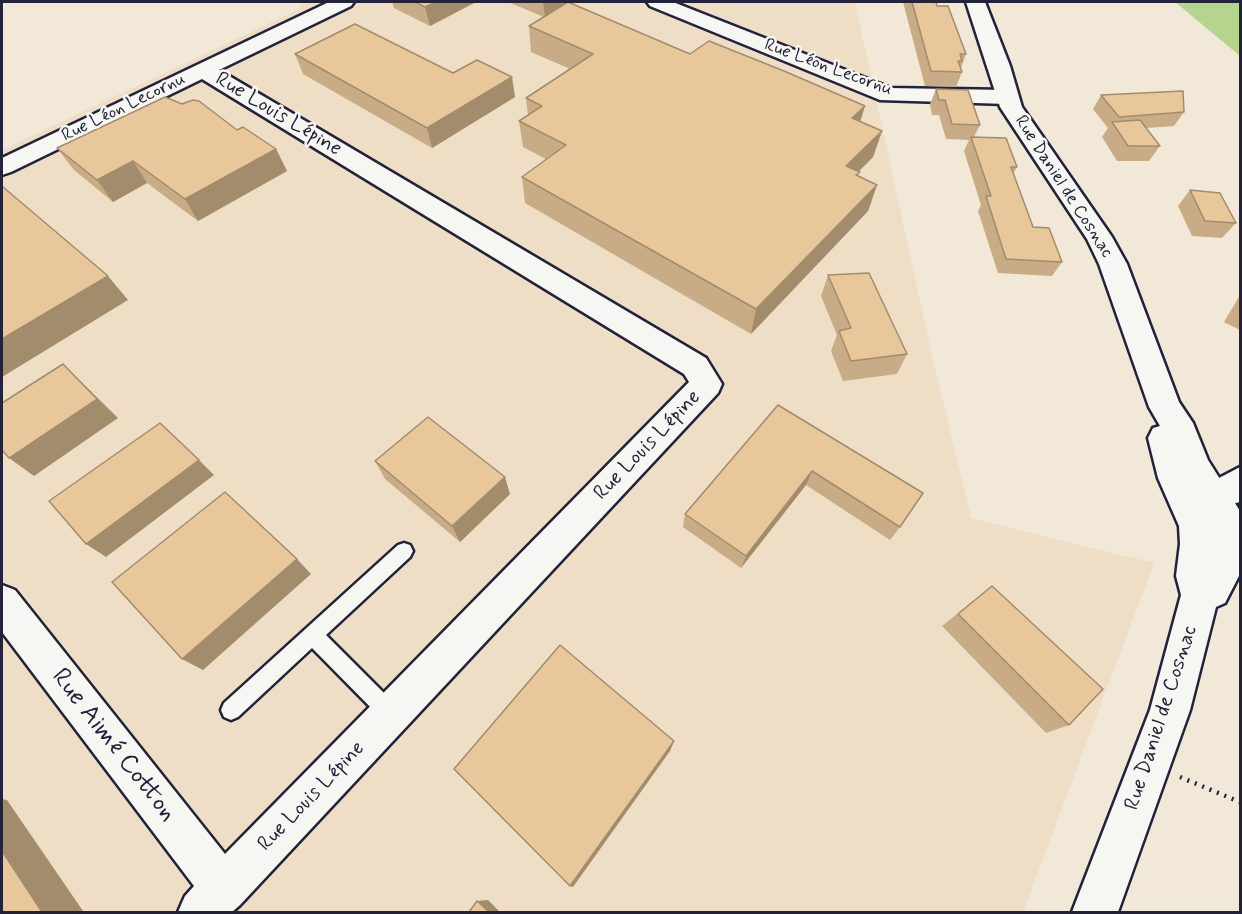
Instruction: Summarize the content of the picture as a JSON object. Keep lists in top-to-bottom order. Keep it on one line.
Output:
{"streets":{"street":["Rue Léon Lecornu","Rue Louis Lépine","Rue Daniel de Cosnac","Rue Aimé Cotton"]},"crossings":[["Rue Léon Lecornu","Rue Louis Lépine"],["Rue Léon Lecornu","Rue Daniel de Cosnac"],["Rue Louis Lépine","Rue Aimé Cotton"]]}
